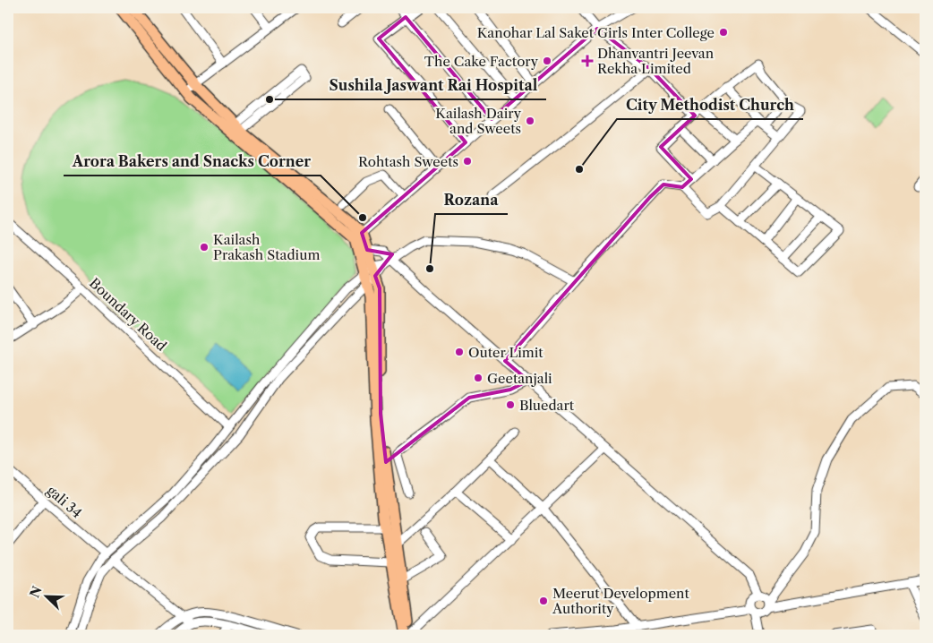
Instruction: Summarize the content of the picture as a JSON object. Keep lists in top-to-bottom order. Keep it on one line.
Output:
{"streets":{"street":["Boundary Road","gali 34"]},"places":{"other":["Kanohar Lal Saket Girls Inter College","The Cake Factory","Sushila Jaswant Rai Hospital","Kailash Dairy and Sweets","Rohtash Sweets","City Methodist Church","Arora Bakers and Snacks Corner","Kailash Prakash Stadium","Rozana","Outer Limit","Geetanjali","Bluedart","Meerut Development Authority"],"health":["Dhanvantri Jeevan Rekha Limited"]},"north":"top left"}
